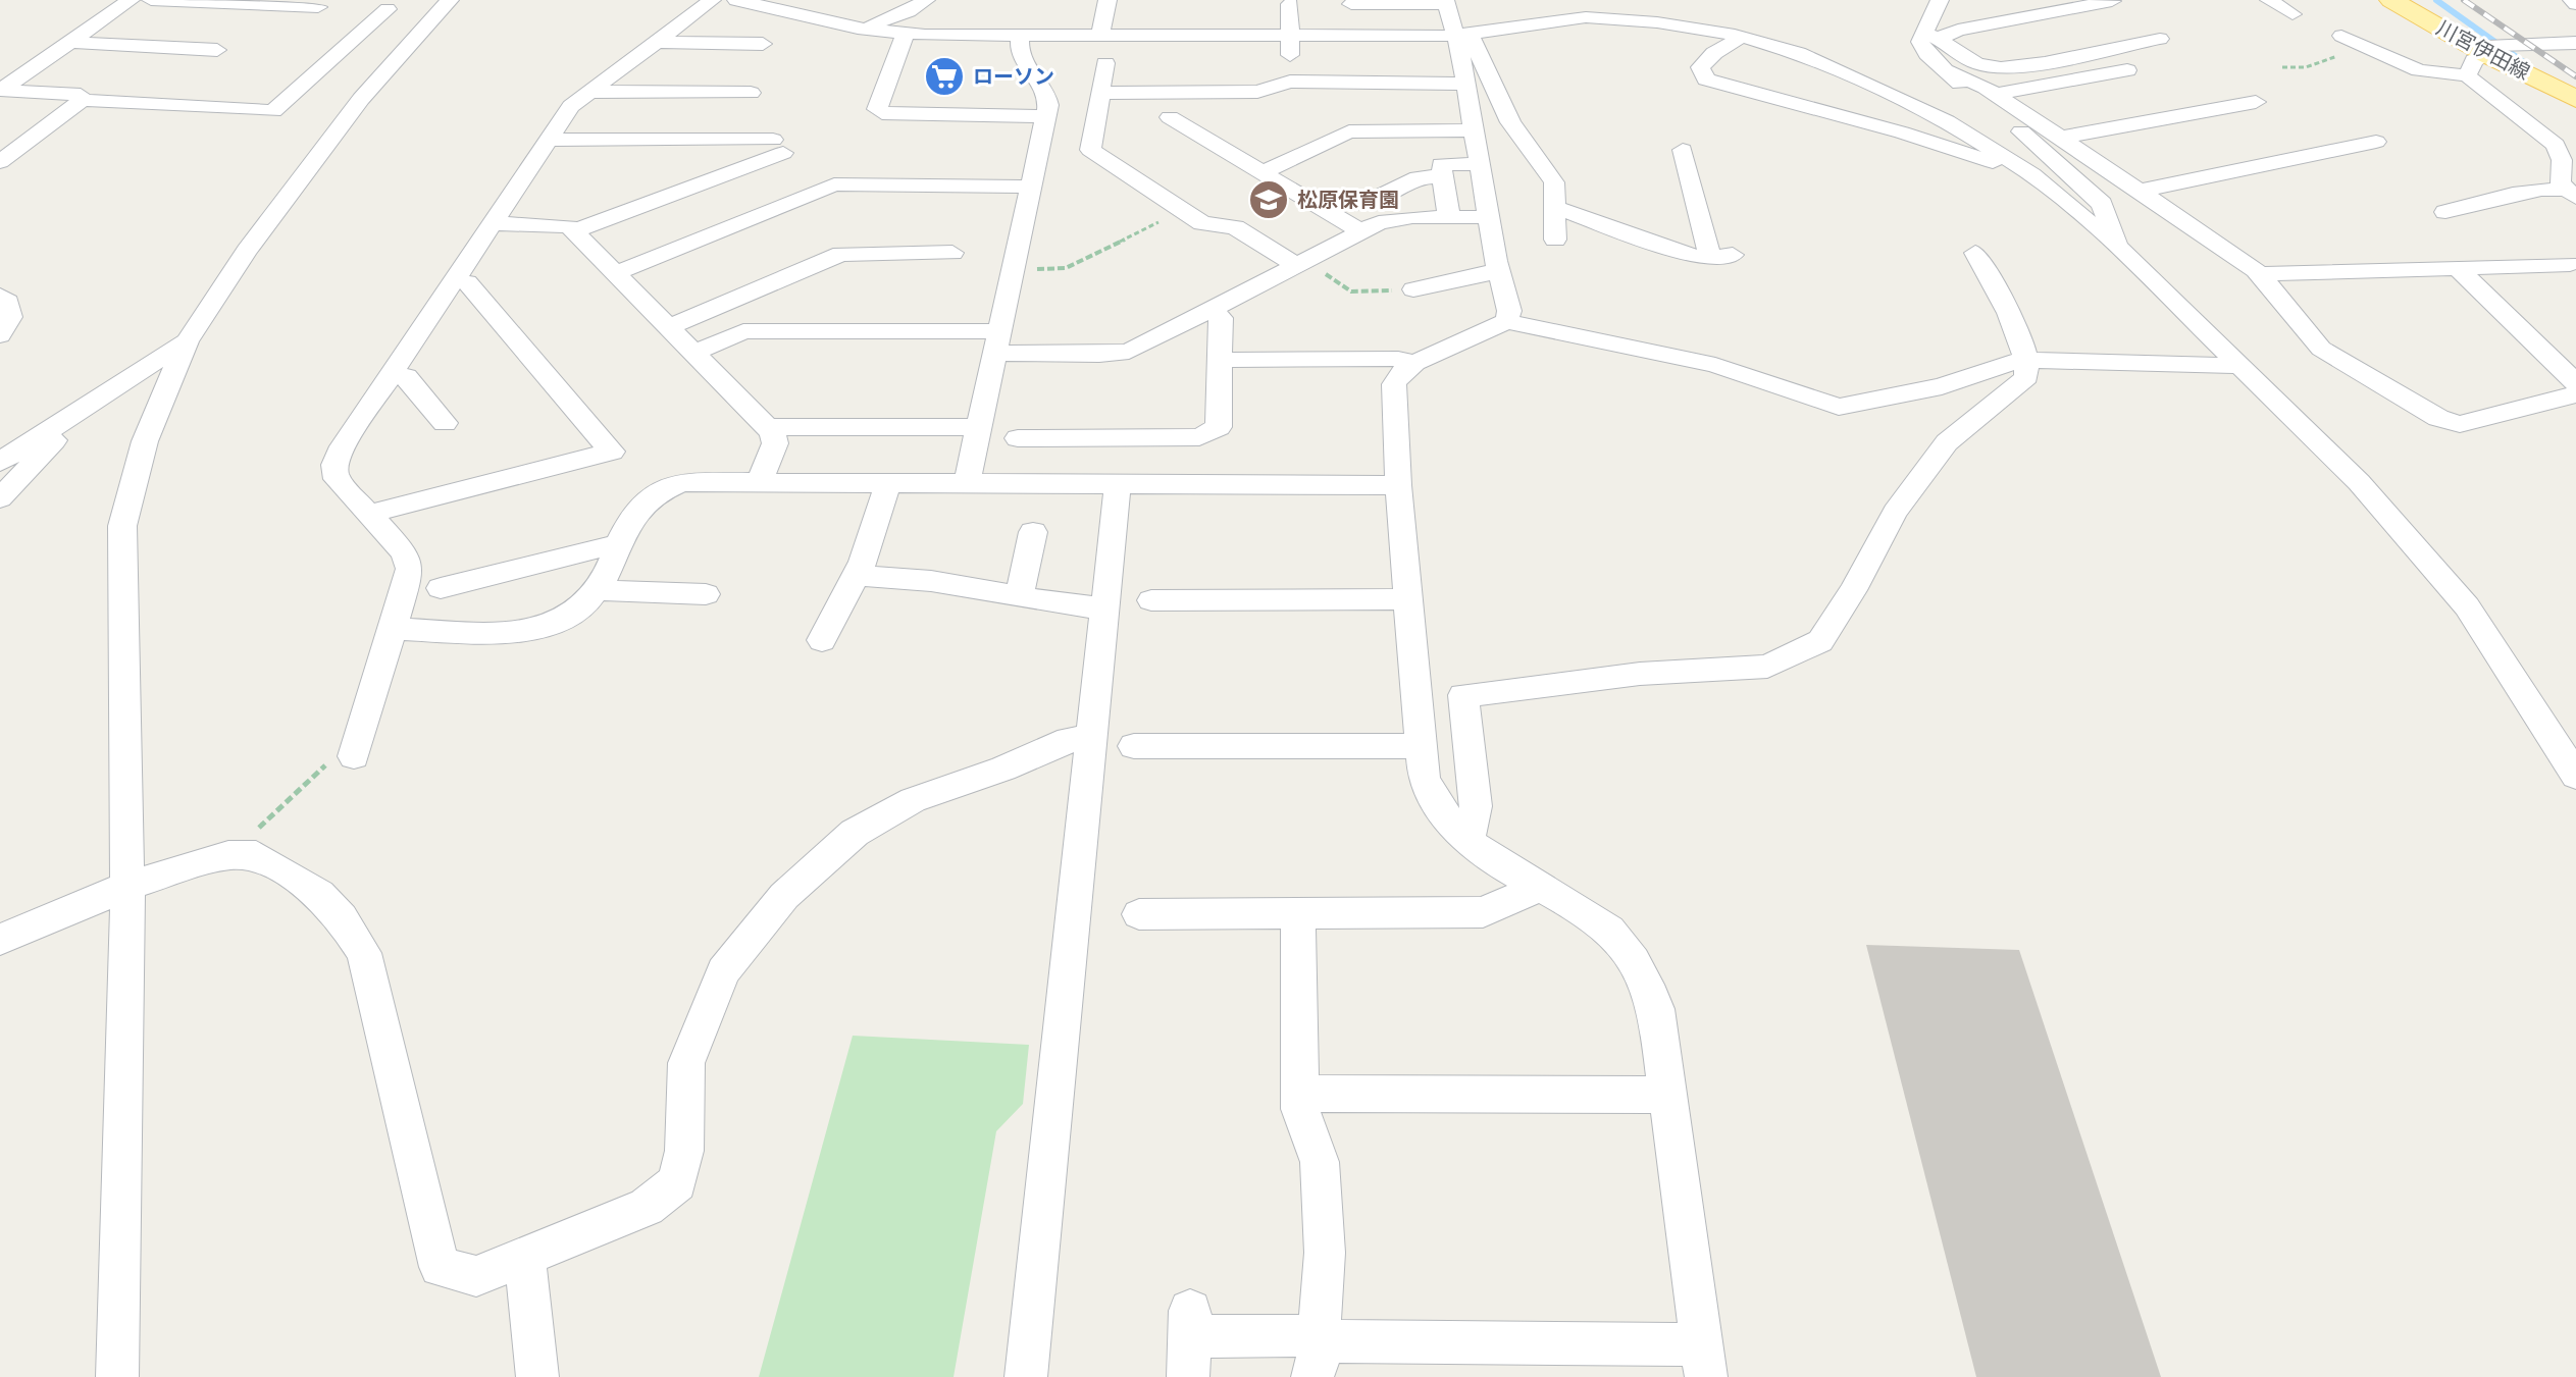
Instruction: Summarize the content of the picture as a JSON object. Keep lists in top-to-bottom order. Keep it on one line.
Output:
{"streets":{"main road":["川宮伊田線"]},"places":{"supermarket":["ローソン"],"school or university":["松原保育園"]}}
